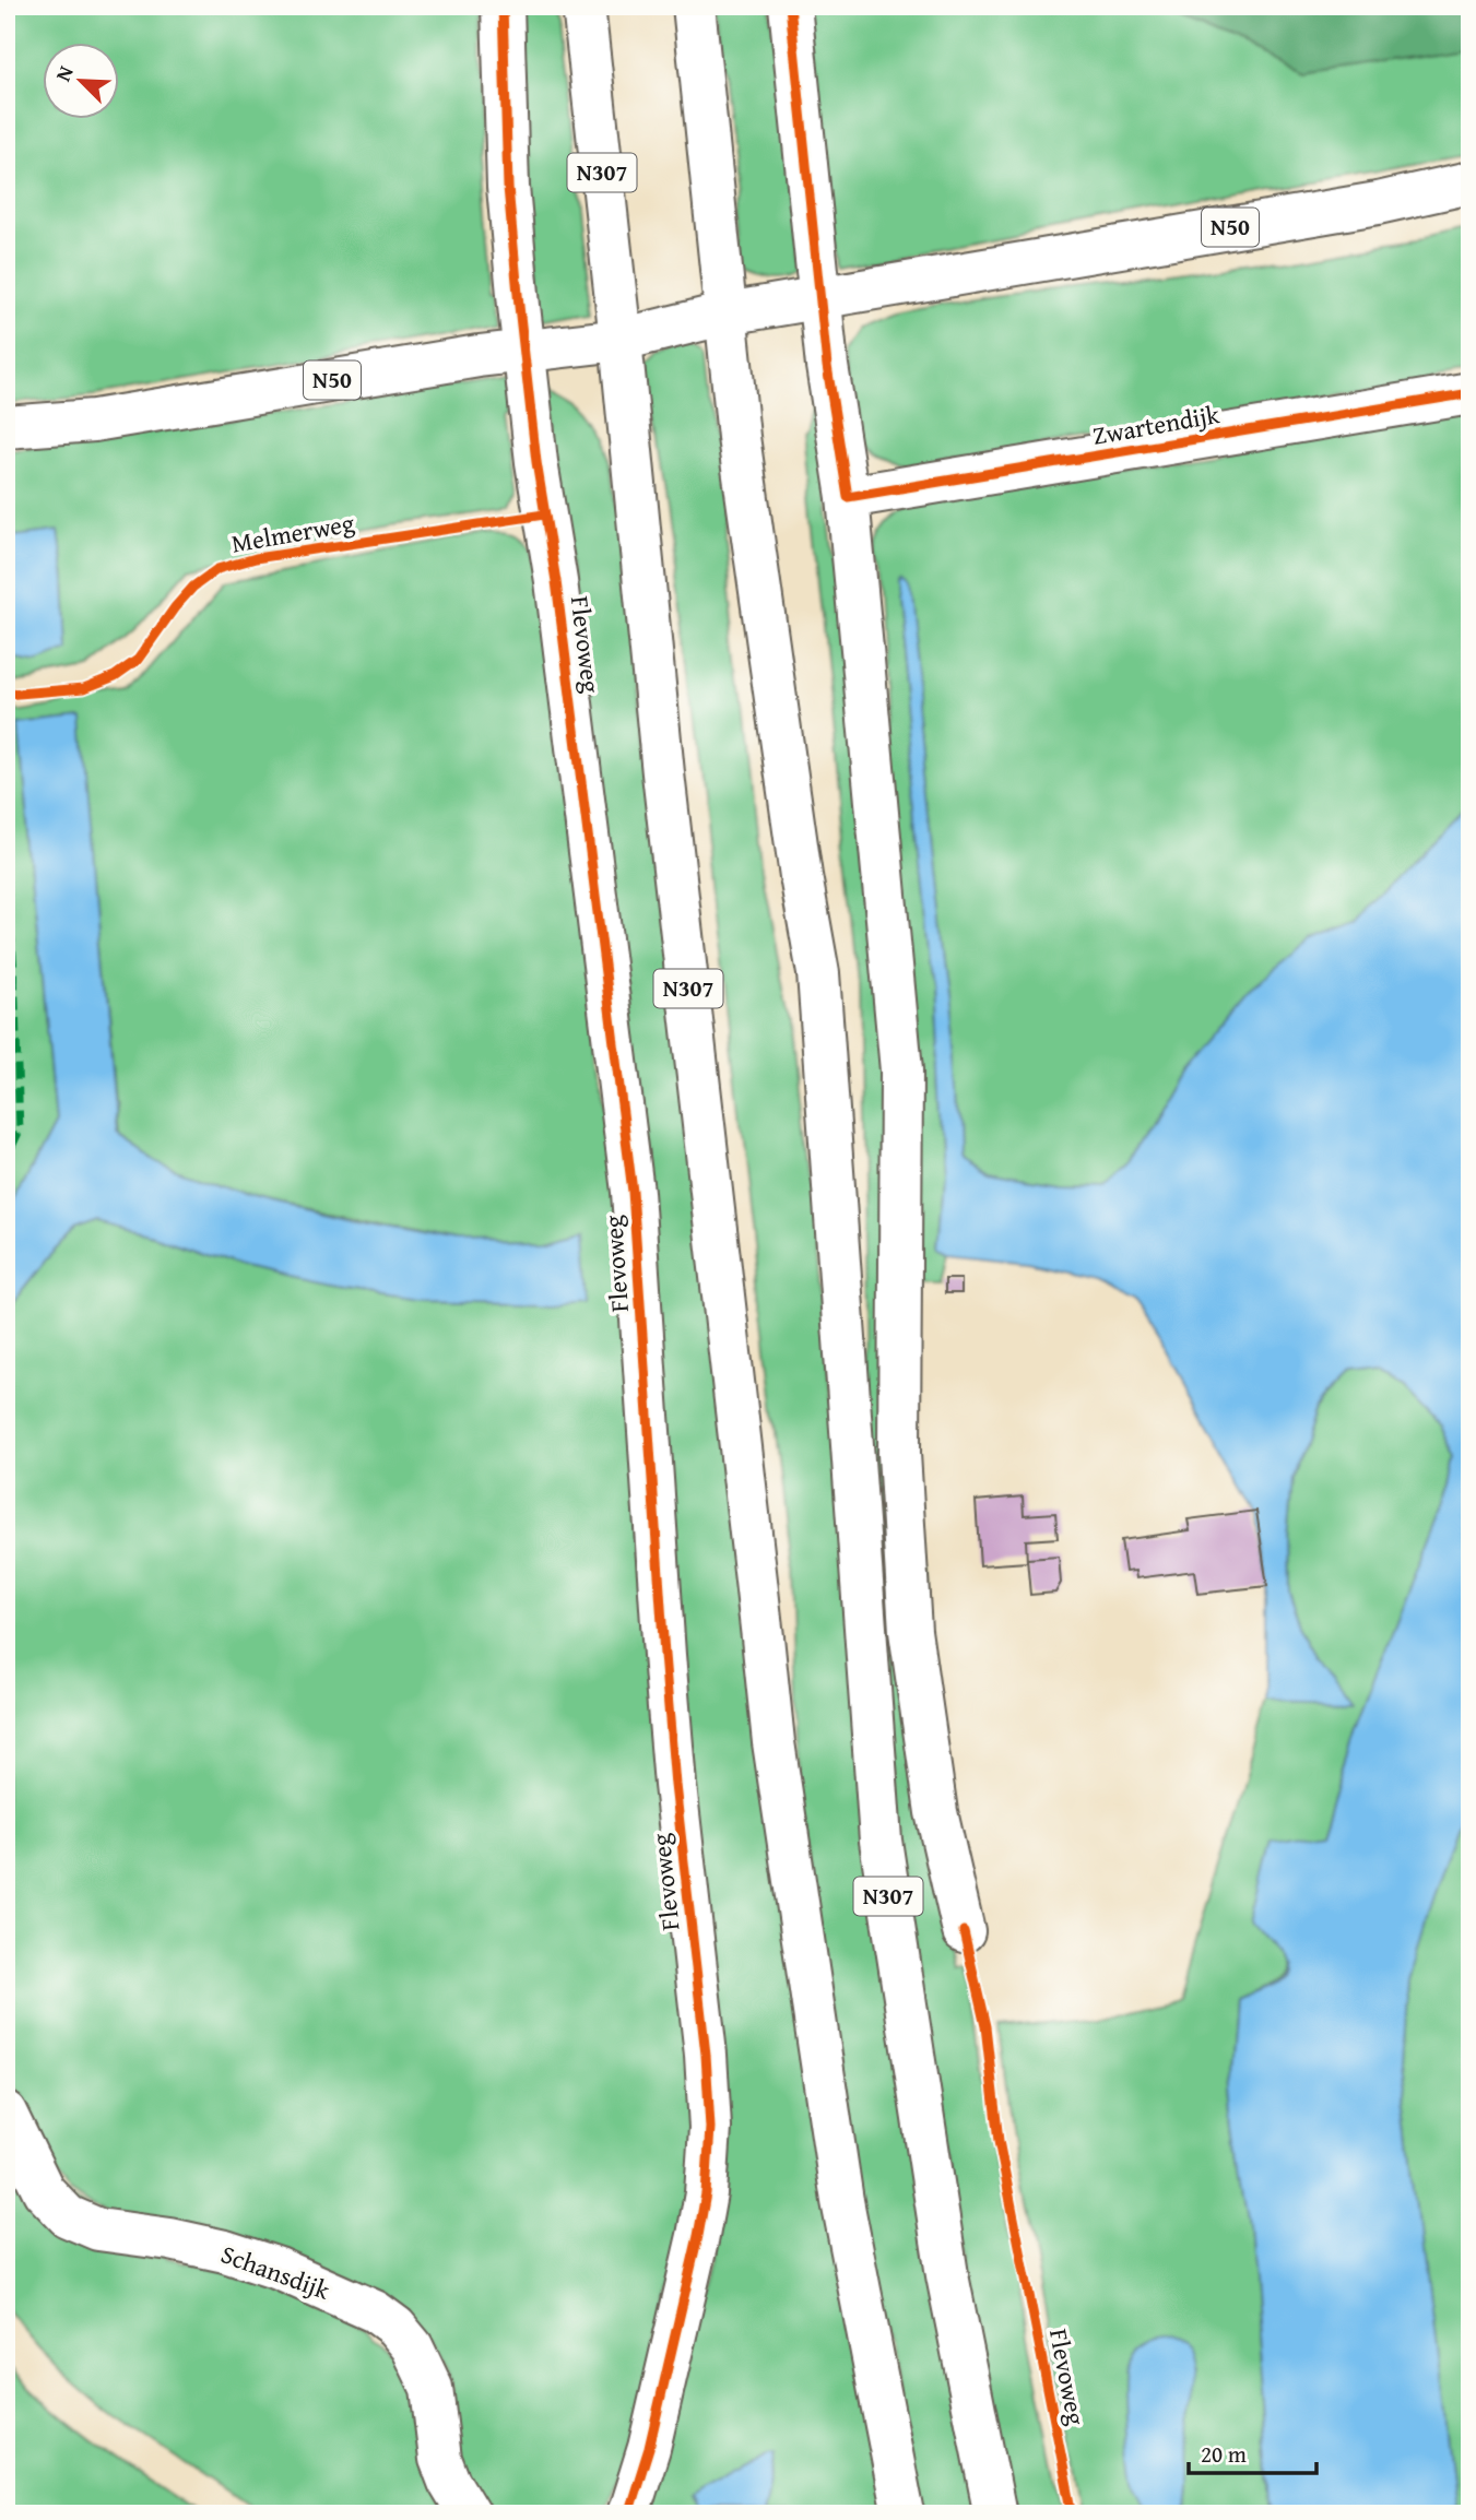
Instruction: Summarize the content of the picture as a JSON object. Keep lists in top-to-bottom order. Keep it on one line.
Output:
{"streets":{"main road":["N307","N50","Zwartendijk","Flevoweg","Schansdijk"],"cycle path":["Melmerweg"]},"crossings":[["N307","N50"],["N50","Flevoweg"]],"scale_bar":"20 m","north":"top left"}
